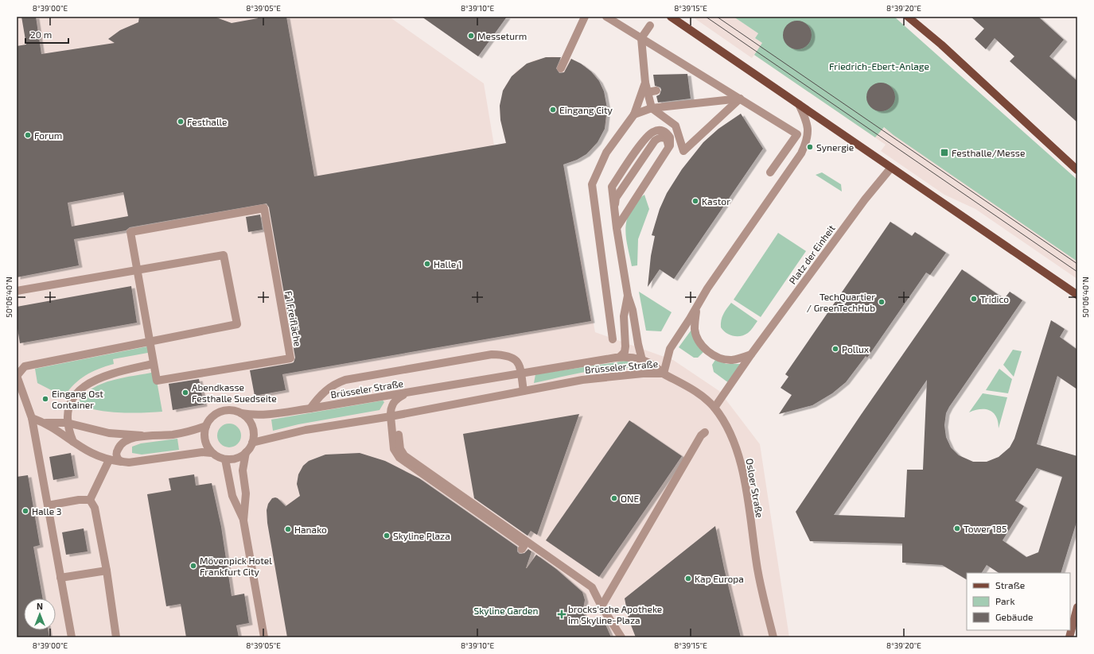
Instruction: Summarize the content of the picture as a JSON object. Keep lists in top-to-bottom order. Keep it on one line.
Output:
{"streets":{"street":["Platz der Einheit","F 1 Freifläche","Brüsseler Straße","Osloer Straße"]},"crossings":[["Platz der Einheit","Osloer Straße"],["Brüsseler Straße","Osloer Straße"]],"parks":["Friedrich-Ebert-Anlage","Skyline Garden"],"places":{"other":["Messeturm","Eingang City","Festhalle","Forum","Synergie","Kastor","Halle 1","Tridico","TechQuartier / GreenTechHub","Pollux","Abendkasse Festhalle Suedseite","Eingang Ost Container","ONE","Halle 3","Tower 185","Hanako","Skyline Plaza","Mövenpick Hotel Frankfurt City","Kap Europa"],"transit":["Festhalle/Messe"],"health":["brocks'sche Apotheke im Skyline-Plaza"]},"legend":["Straße","Park","Gebäude"],"scale_bar":"20 m","north":"top","coordinates":["8°39'00\"E","8°39'05\"E","8°39'10\"E","8°39'15\"E","8°39'20\"E","50°06'40\"N"]}
